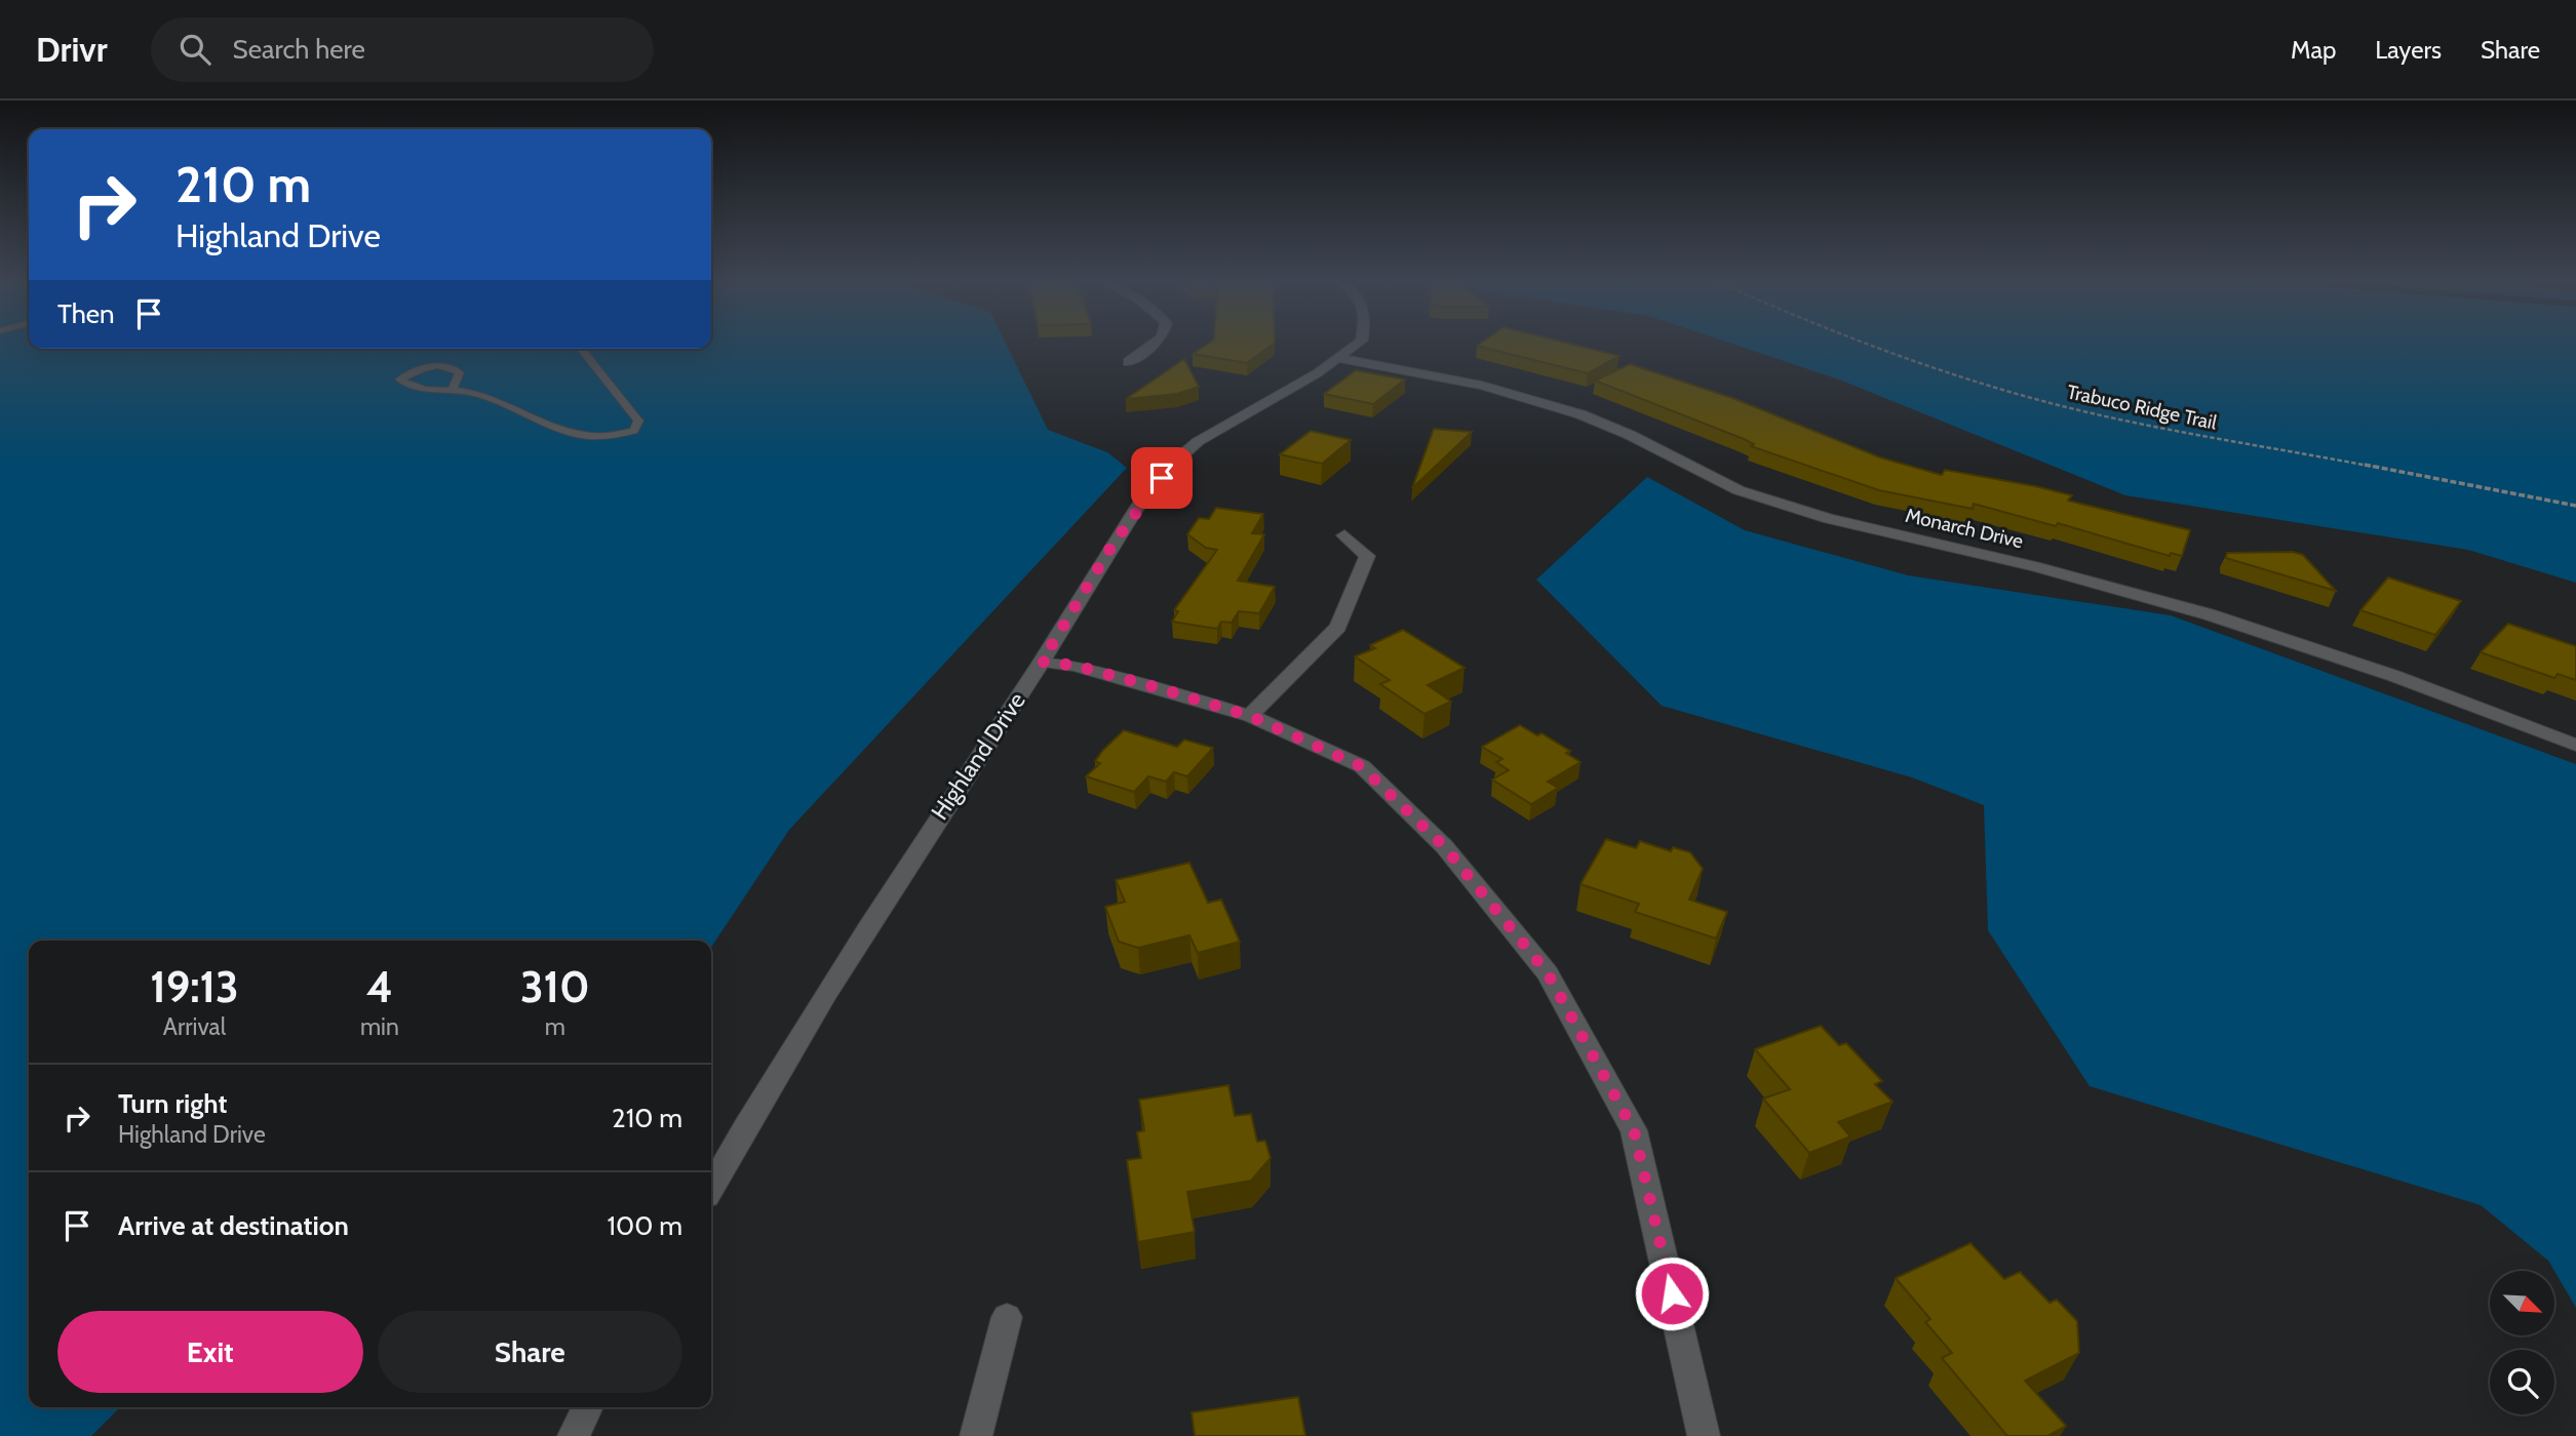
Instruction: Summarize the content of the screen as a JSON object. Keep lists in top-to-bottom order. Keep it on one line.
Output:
{"streets":{"street":["Monarch Drive","Highland Drive"],"path":["Trabuco Ridge Trail"]},"crossings":[["Monarch Drive","Highland Drive"]],"north":"bottom right","page":{"header":"Drivr","search":"Search here","nav":["Map","Layers","Share"],"turn":["210 m","Highland Drive"],"then":"Then","eta":["19:13","Arrival","4","min","310","m"],"list":[{"name":"Turn right","note":"Highland Drive","value":"210 m"},{"name":"Arrive at destination","value":"100 m"}],"buttons":["Exit","Share"]}}
